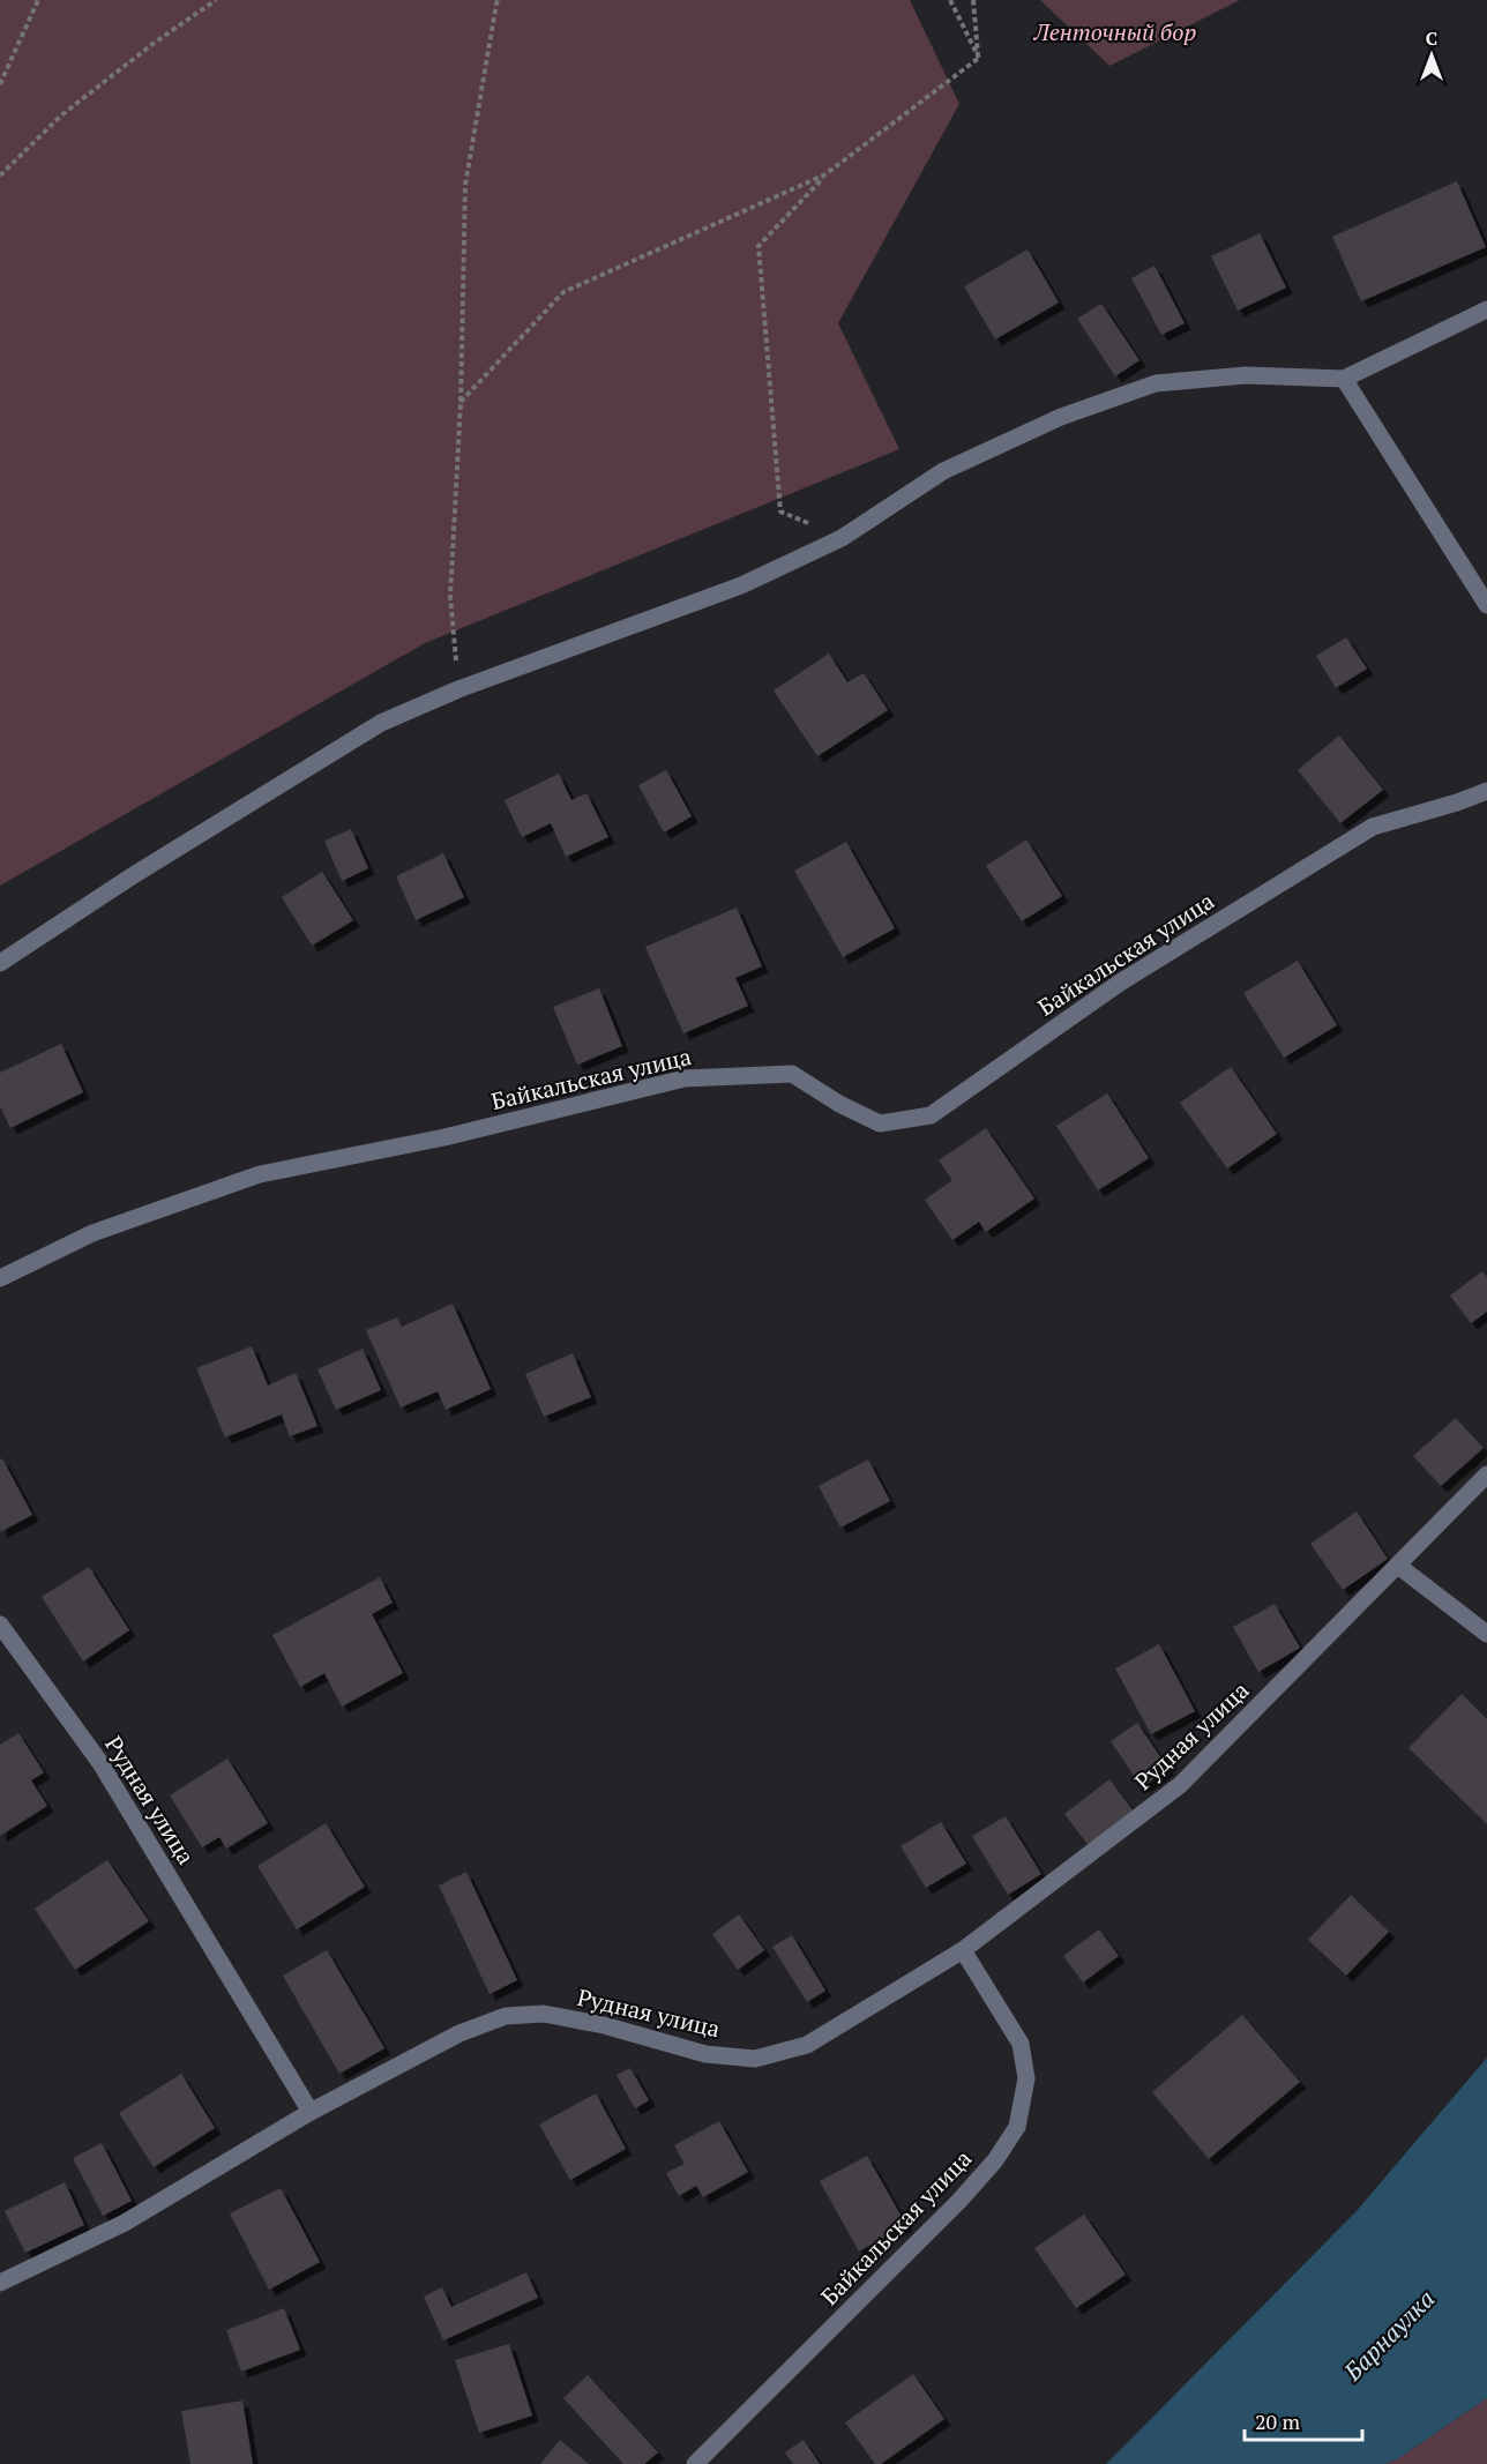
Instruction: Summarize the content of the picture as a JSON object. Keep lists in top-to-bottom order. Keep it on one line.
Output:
{"streets":{"street":["Байкальская улица","Рудная улица"]},"crossings":[["Байкальская улица","Рудная улица"]],"water":["Барнаулка"],"parks":["Ленточный бор"],"scale_bar":"20 m","north":"top"}
